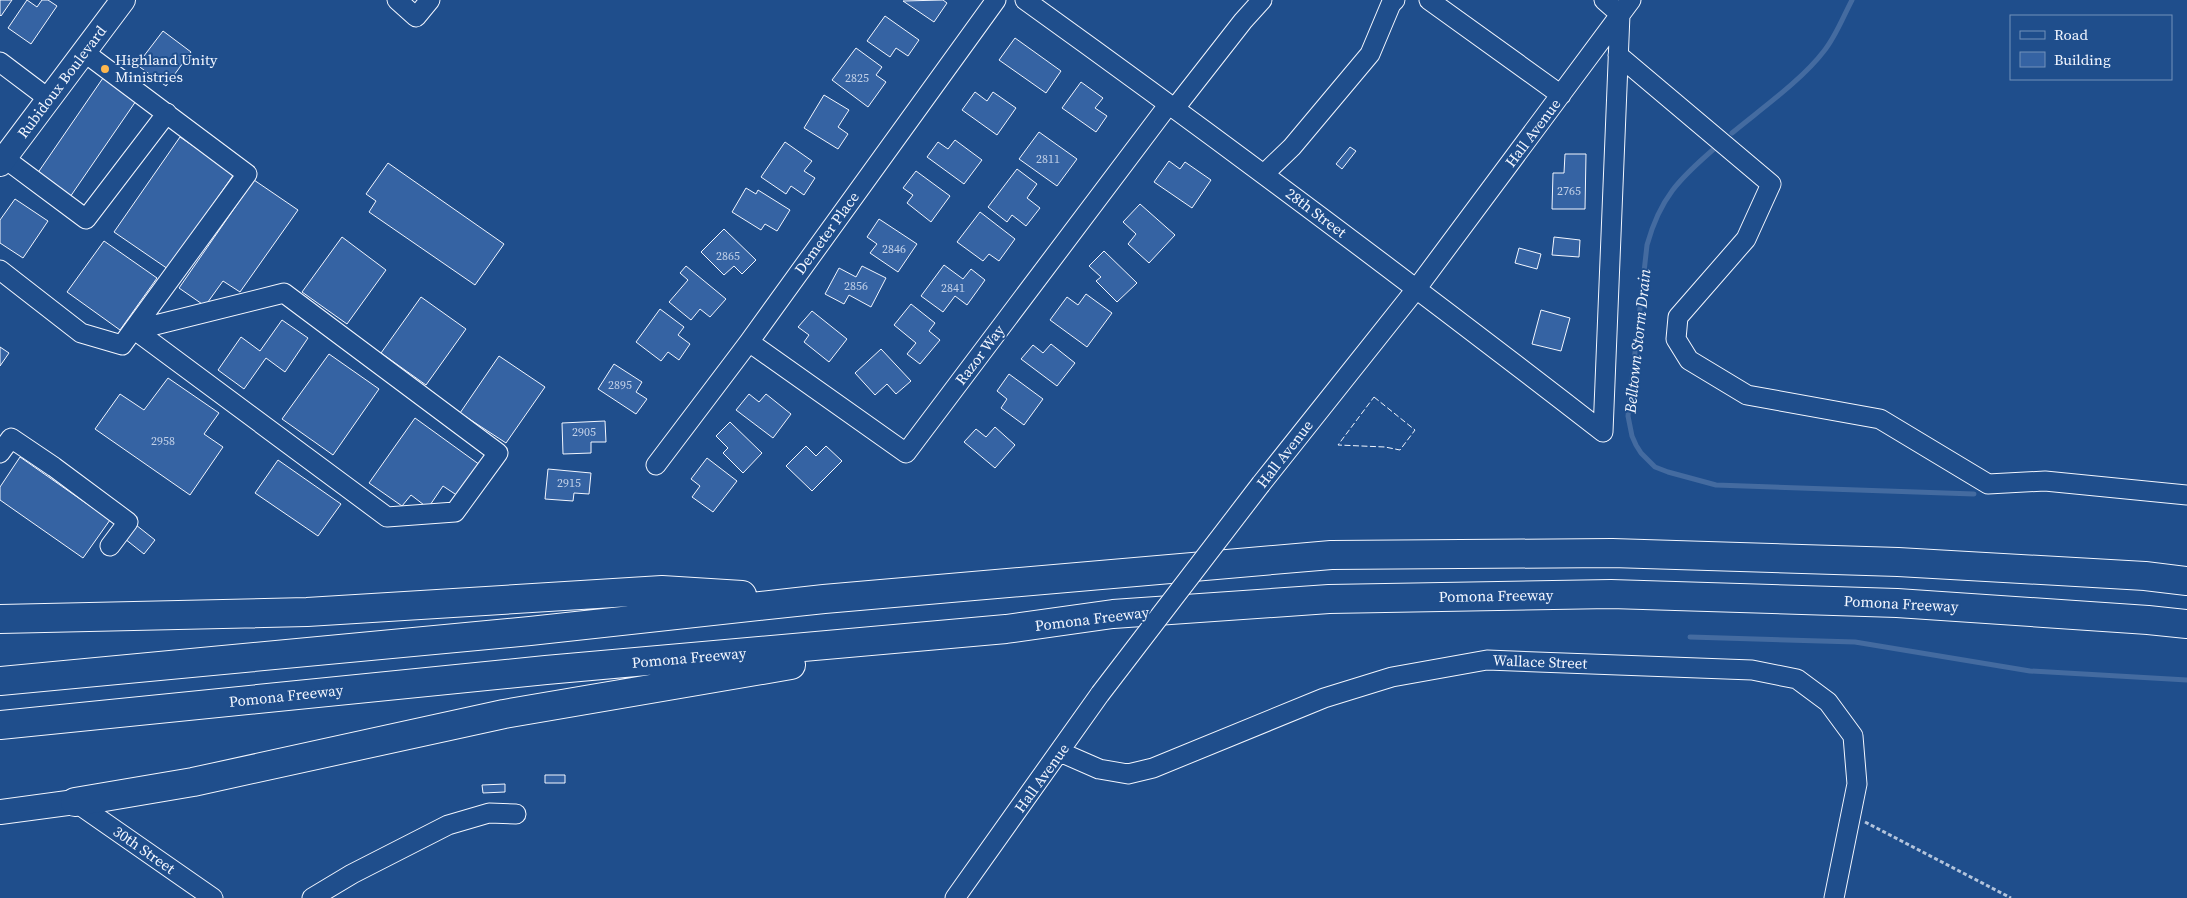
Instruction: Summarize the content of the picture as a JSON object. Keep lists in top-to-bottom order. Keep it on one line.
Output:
{"streets":{"highway":["Pomona Freeway"],"main road":["Rubidoux Boulevard"],"street":["Hall Avenue","28th Street","Demeter Place","Razor Way","Wallace Street","30th Street"]},"crossings":[["Hall Avenue","28th Street"],["Hall Avenue","Wallace Street"],["28th Street","Razor Way"],["Demeter Place","Razor Way"]],"water":["Belltown Storm Drain"],"places":["Highland Unity Ministries"],"house_numbers":["2825","2811","2765","2846","2865","2856","2841","2895","2905","2958","2915"],"legend":["Road","Building"]}
